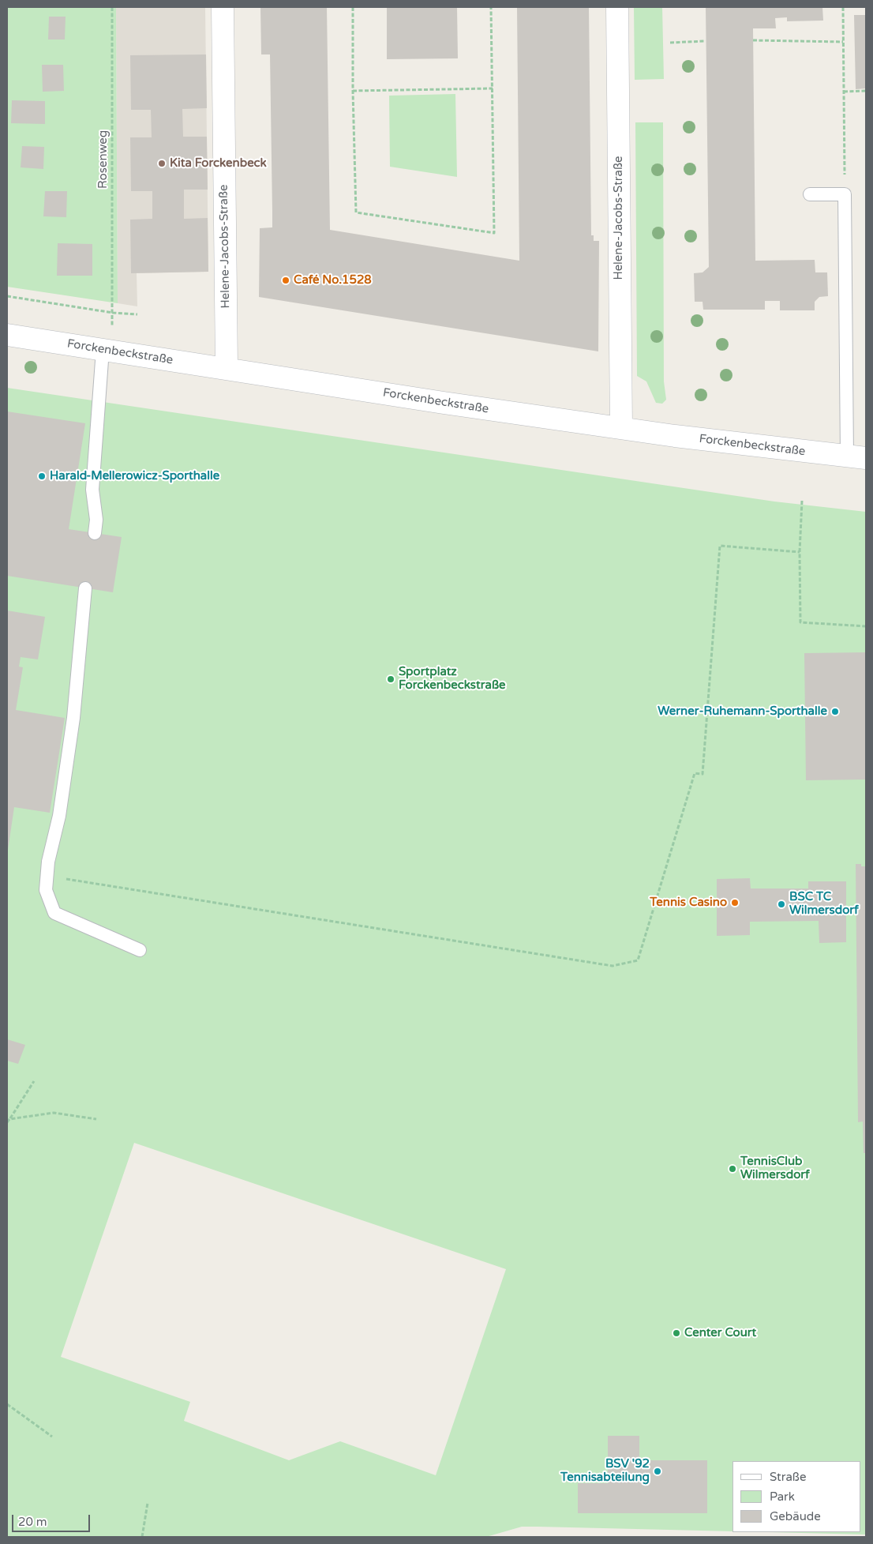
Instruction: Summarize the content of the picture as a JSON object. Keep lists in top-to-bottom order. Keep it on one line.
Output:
{"streets":{"street":["Helene-Jacobs-Straße","Forckenbeckstraße"],"path":["Rosenweg"]},"crossings":[["Helene-Jacobs-Straße","Forckenbeckstraße"]],"places":["Kita Forckenbeck","Café No.1528","Harald-Mellerowicz-Sporthalle","Sportplatz Forckenbeckstraße","Werner-Ruhemann-Sporthalle","Tennis Casino","BSC TC Wilmersdorf","TennisClub Wilmersdorf","Center Court","BSV '92 Tennisabteilung"],"legend":["Straße","Park","Gebäude"],"scale_bar":"20 m"}
